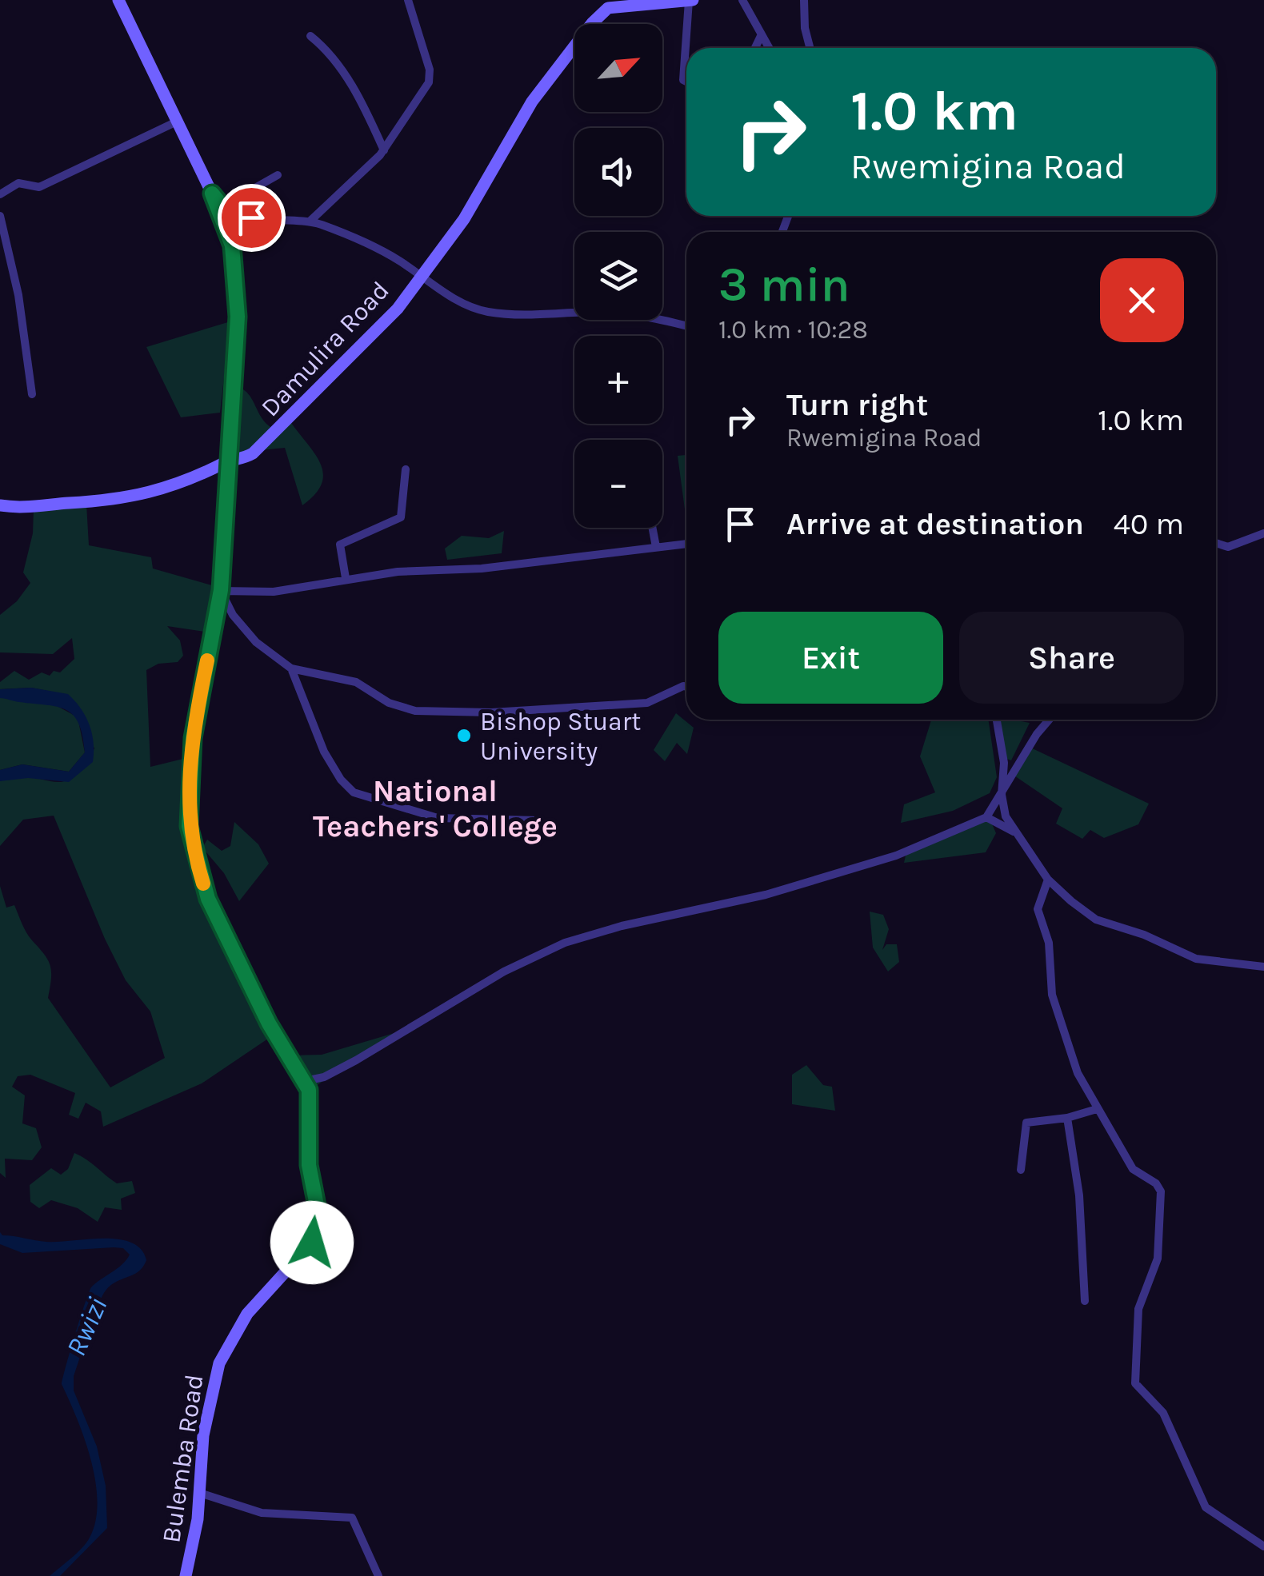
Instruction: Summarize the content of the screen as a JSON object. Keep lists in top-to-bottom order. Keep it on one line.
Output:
{"streets":{"main road":["Damulira Road","Bulemba Road"]},"crossings":[["Damulira Road","Bulemba Road"]],"districts":["National Teachers' College"],"water":["Rwizi"],"places":["Bishop Stuart University"],"north":"top right","page":{"map_buttons":["+","−"],"turn":["1.0 km","Rwemigina Road"],"heading":["3 min","1.0 km · 10:28"],"list":[{"name":"Turn right","note":"Rwemigina Road","value":"1.0 km"},{"name":"Arrive at destination","value":"40 m"}],"buttons":["Exit","Share"]}}
